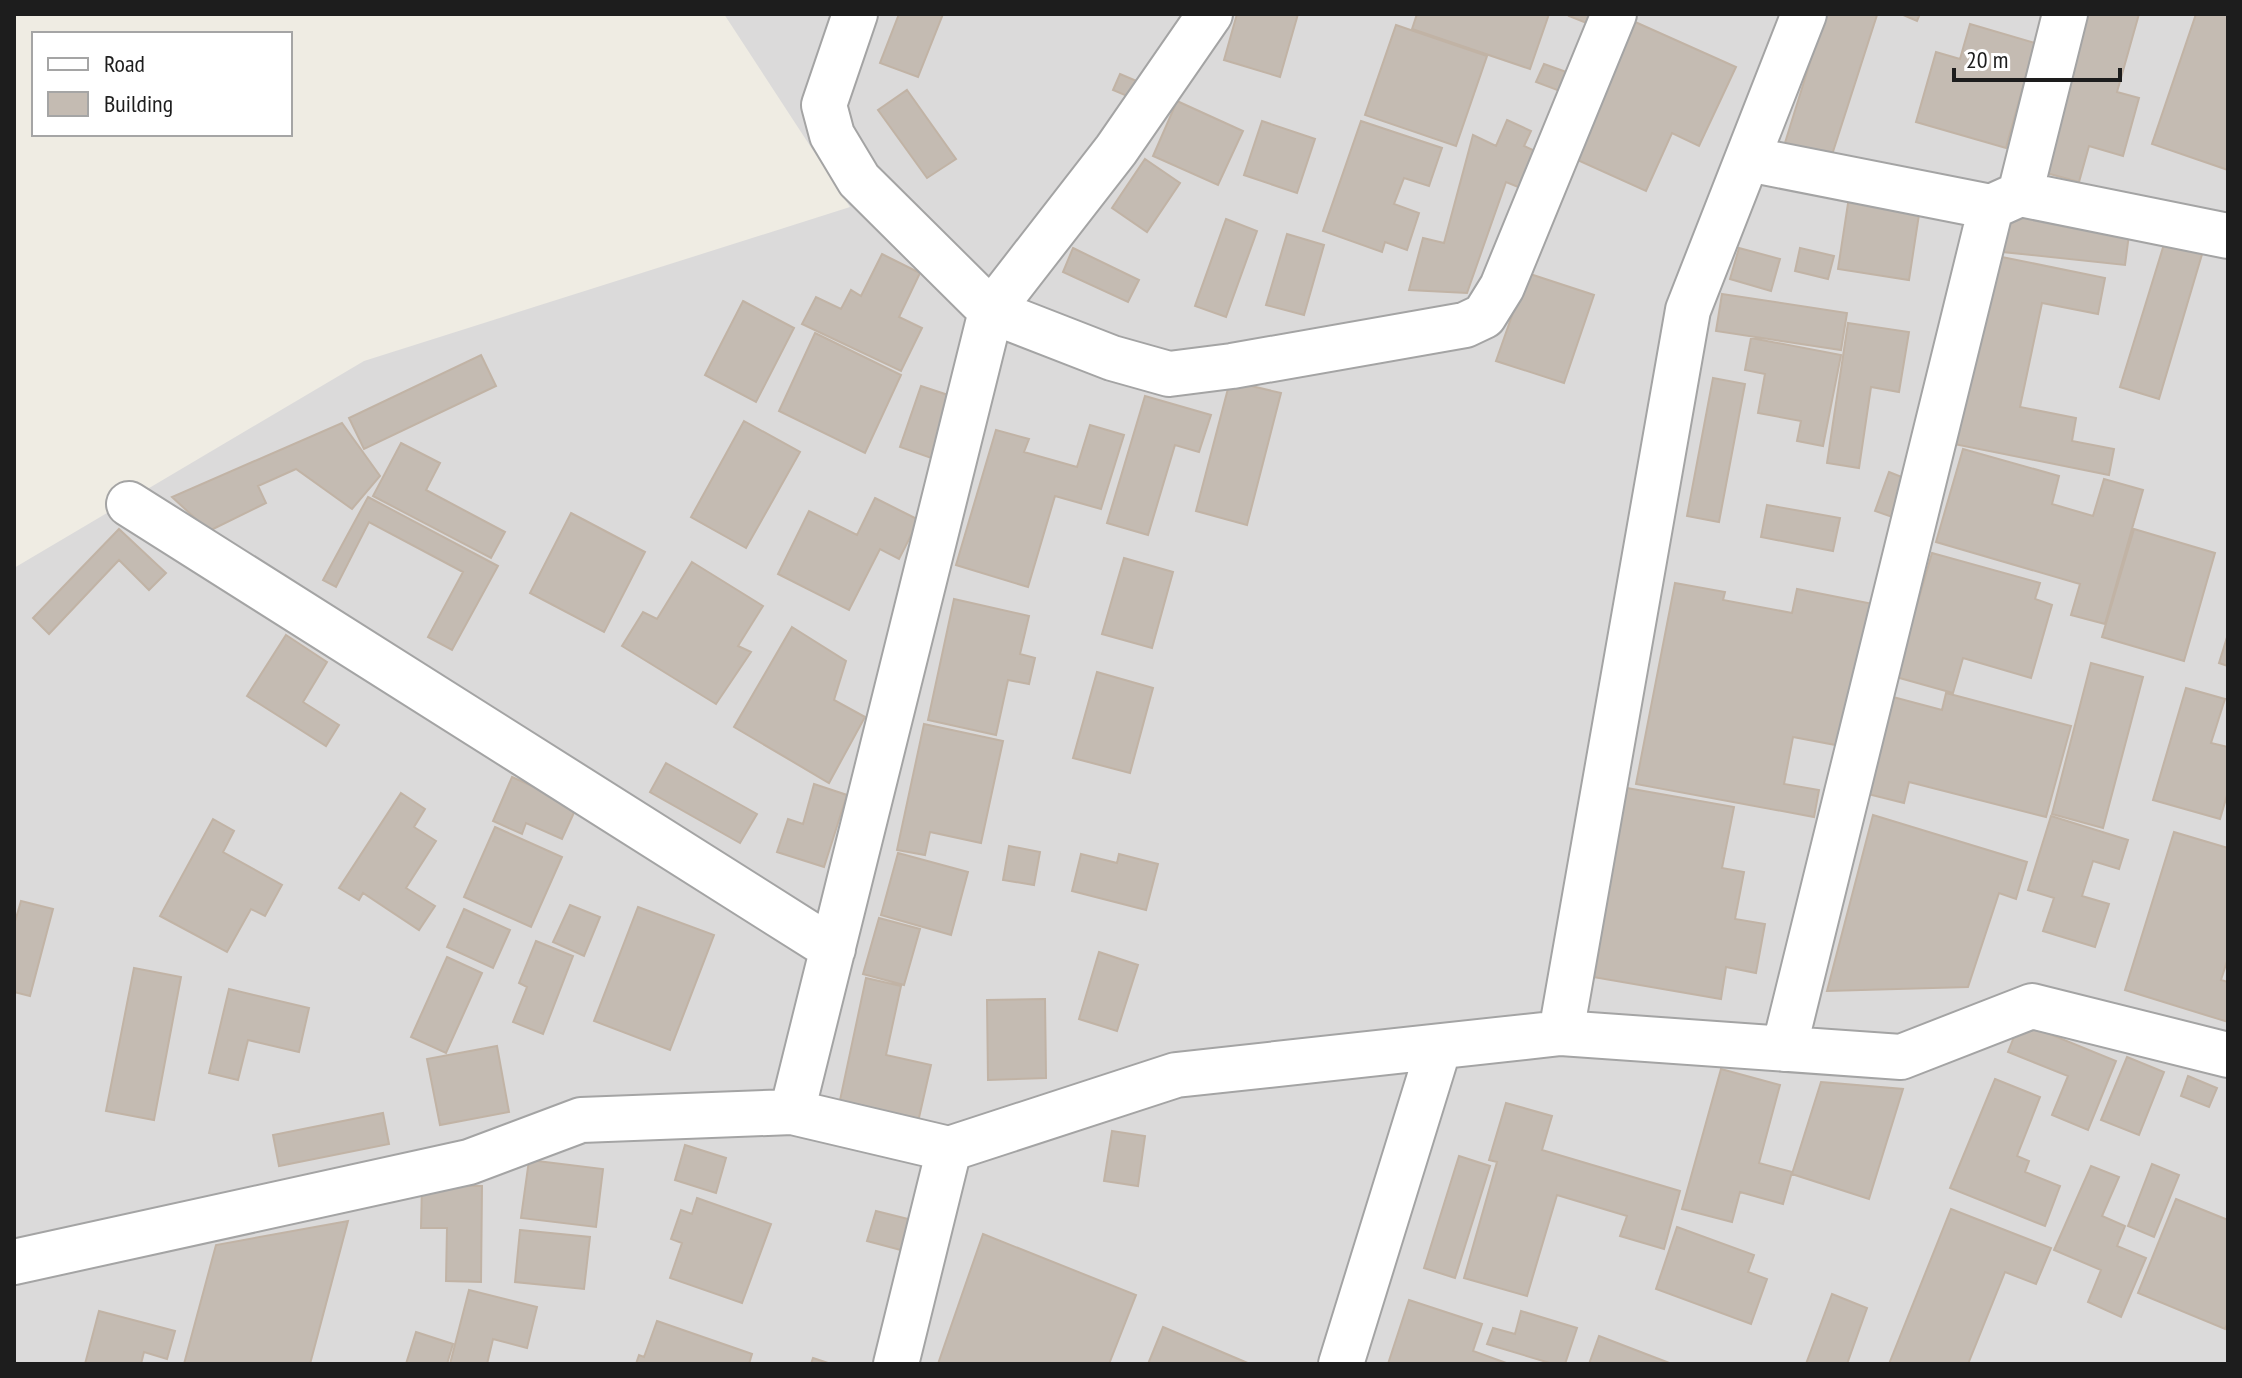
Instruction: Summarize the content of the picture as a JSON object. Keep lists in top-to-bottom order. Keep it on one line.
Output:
{"legend":["Road","Building"],"scale_bar":"20 m"}
